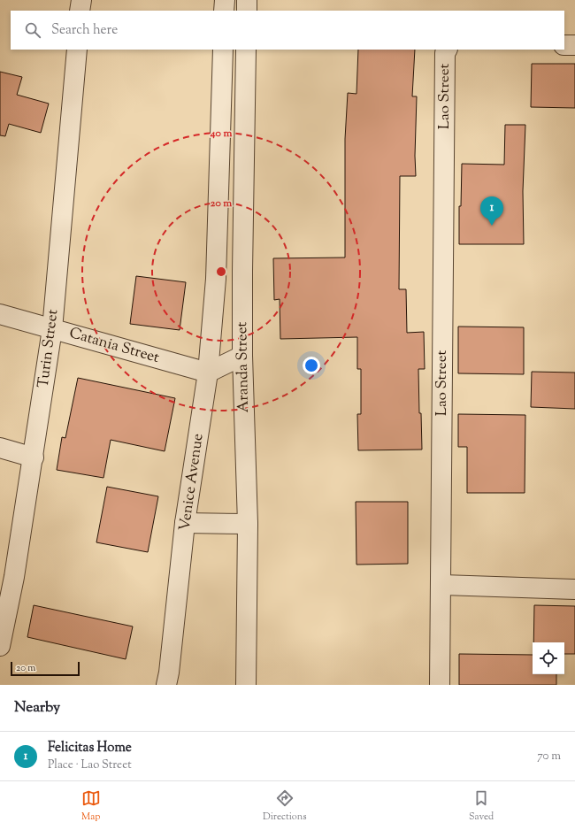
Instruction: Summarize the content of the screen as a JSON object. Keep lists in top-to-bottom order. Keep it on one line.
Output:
{"streets":{"street":["Lao Street","Catania Street","Turin Street","Aranda Street","Venice Avenue"]},"crossings":[["Catania Street","Turin Street"],["Catania Street","Venice Avenue"]],"scale_bar":"20 m","page":{"search":"Search here","pins":"1","scale":"20 m","heading":"Nearby","list":[{"mark":"1","name":"Felicitas Home","note":"Place · Lao Street","value":"70 m"}],"nav":["Map","Directions","Saved"]},"rings":["40 m","20 m"]}
